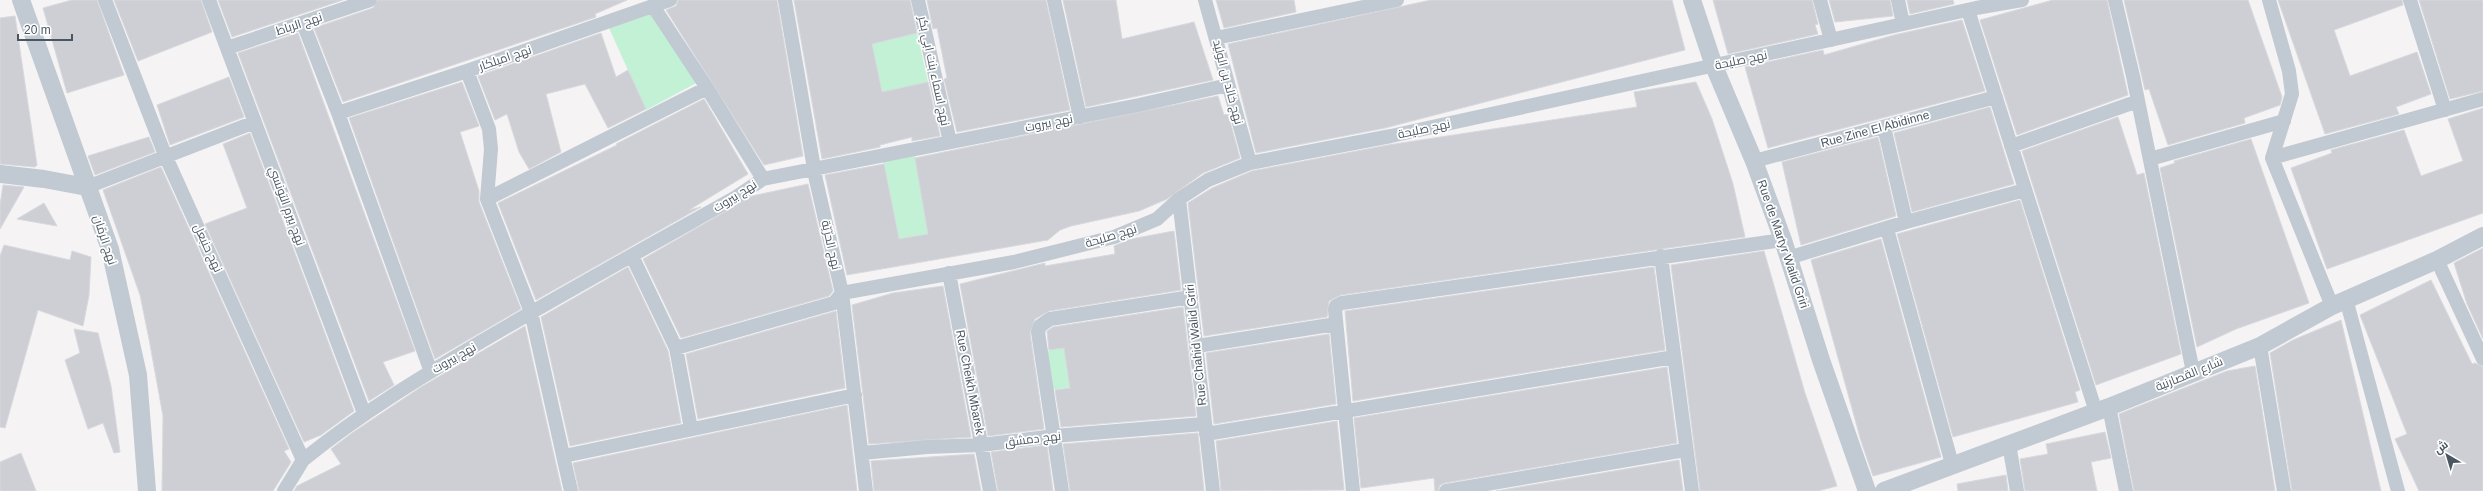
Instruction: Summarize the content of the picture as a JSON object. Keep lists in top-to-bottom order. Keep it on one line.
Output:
{"streets":{"street":["نهج الرباط","نهج اميلكار","نهج صليحة","نهج اسماء بنت ابي بكر","نهج خالد بن الوليد","نهج بيروت","Rue Zine El Abidinne","نهج بيرم التونسي","نهج الرمّان","Rue de Martyr Walid Griri","نهج الحرّيّة","نهج حنبعل","Rue Chahid Walid Griri","شارع القصارنية","Rue Cheikh Mbarek","نهج دمشق"]},"crossings":[["نهج الرباط","نهج بيرم التونسي"],["نهج صليحة","نهج خالد بن الوليد"],["نهج صليحة","Rue de Martyr Walid Griri"],["نهج صليحة","نهج الحرّيّة"],["نهج صليحة","Rue Chahid Walid Griri"],["نهج صليحة","Rue Cheikh Mbarek"],["نهج اسماء بنت ابي بكر","نهج بيروت"],["نهج خالد بن الوليد","نهج بيروت"],["نهج بيروت","نهج بيرم التونسي"],["نهج بيروت","نهج الحرّيّة"],["نهج بيروت","نهج حنبعل"],["Rue Zine El Abidinne","Rue de Martyr Walid Griri"],["نهج الحرّيّة","نهج دمشق"],["Rue Chahid Walid Griri","نهج دمشق"],["Rue Cheikh Mbarek","نهج دمشق"]],"scale_bar":"20 m","north":"top left"}
